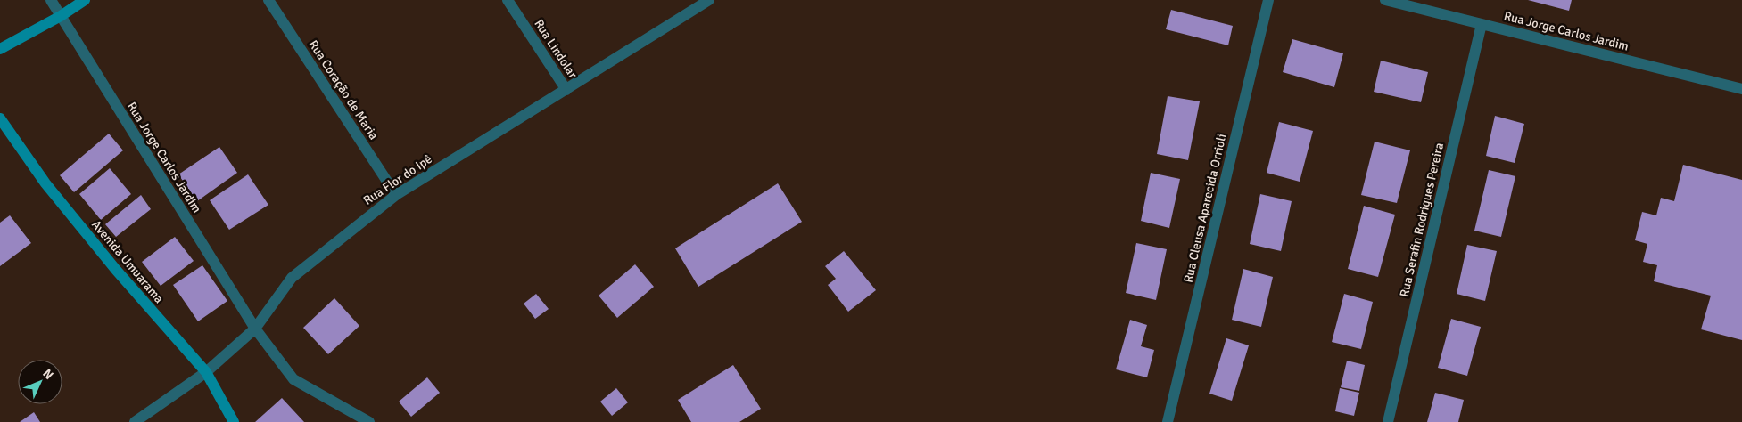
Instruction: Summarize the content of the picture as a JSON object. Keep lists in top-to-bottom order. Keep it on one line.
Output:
{"streets":{"street":["Rua Jorge Carlos Jardim","Rua Lindolar","Rua Coração de Maria","Rua Flor do Ipê","Rua Cleusa Aparecida Orrioli","Rua Serafin Rodrigues Pereira","Avenida Umuarama"]},"crossings":[["Rua Jorge Carlos Jardim","Rua Flor do Ipê"],["Rua Jorge Carlos Jardim","Rua Serafin Rodrigues Pereira"],["Rua Lindolar","Rua Flor do Ipê"],["Rua Coração de Maria","Rua Flor do Ipê"],["Rua Flor do Ipê","Avenida Umuarama"]],"north":"top right"}
